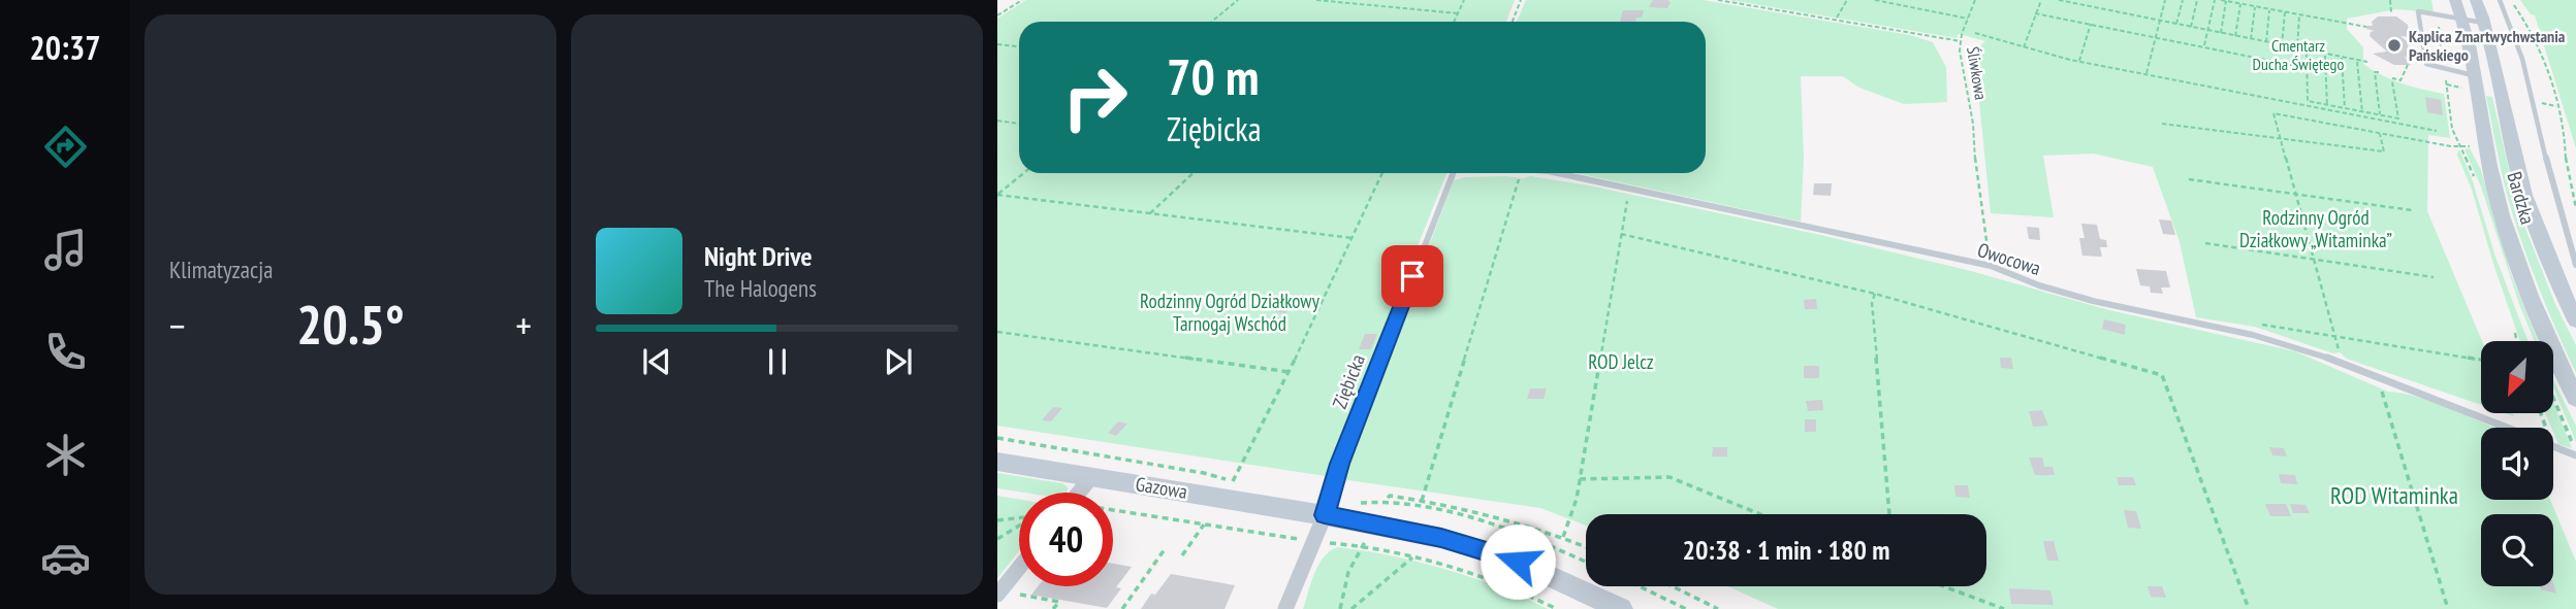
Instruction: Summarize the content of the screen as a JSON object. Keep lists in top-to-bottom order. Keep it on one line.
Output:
{"streets":{"main road":["Bardzka","Gazowa"],"street":["Ziębicka"],"lane":["Owocowa"],"path":["Śliwkowa"]},"crossings":[["Śliwkowa","Owocowa"],["Ziębicka","Gazowa"]],"parks":["Cmentarz Ducha Świętego","Rodzinny Ogród Działkowy „Witaminka”","Rodzinny Ogród Działkowy Tarnogaj Wschód","ROD Jelcz","ROD Witaminka"],"places":["Kaplica Zmartwychwstania Pańskiego"],"north":"bottom left","page":{"tabs":"20:37","tile":"Klimatyzacja","turn":["70 m","Ziębicka"],"song":["Night Drive","The Halogens"],"heat":["−","20.5°","+"],"limit":"40","trip":"20:38 · 1 min · 180 m"}}
